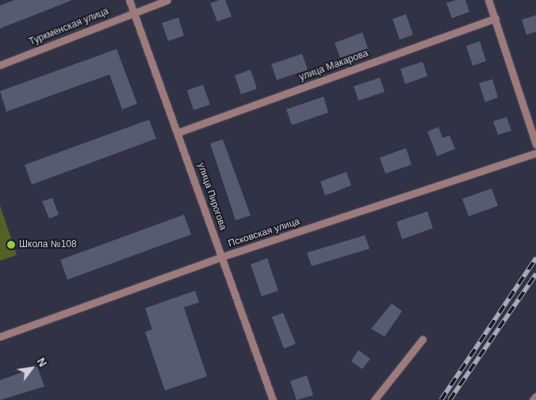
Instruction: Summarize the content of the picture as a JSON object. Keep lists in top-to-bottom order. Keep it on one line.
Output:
{"streets":{"street":["Туркменская улица","улица Макарова","улица Пирогова","Псковская улица"]},"crossings":[["Туркменская улица","улица Пирогова"],["улица Макарова","улица Пирогова"],["улица Пирогова","Псковская улица"]],"places":["Школа №108"],"north":"top right"}
